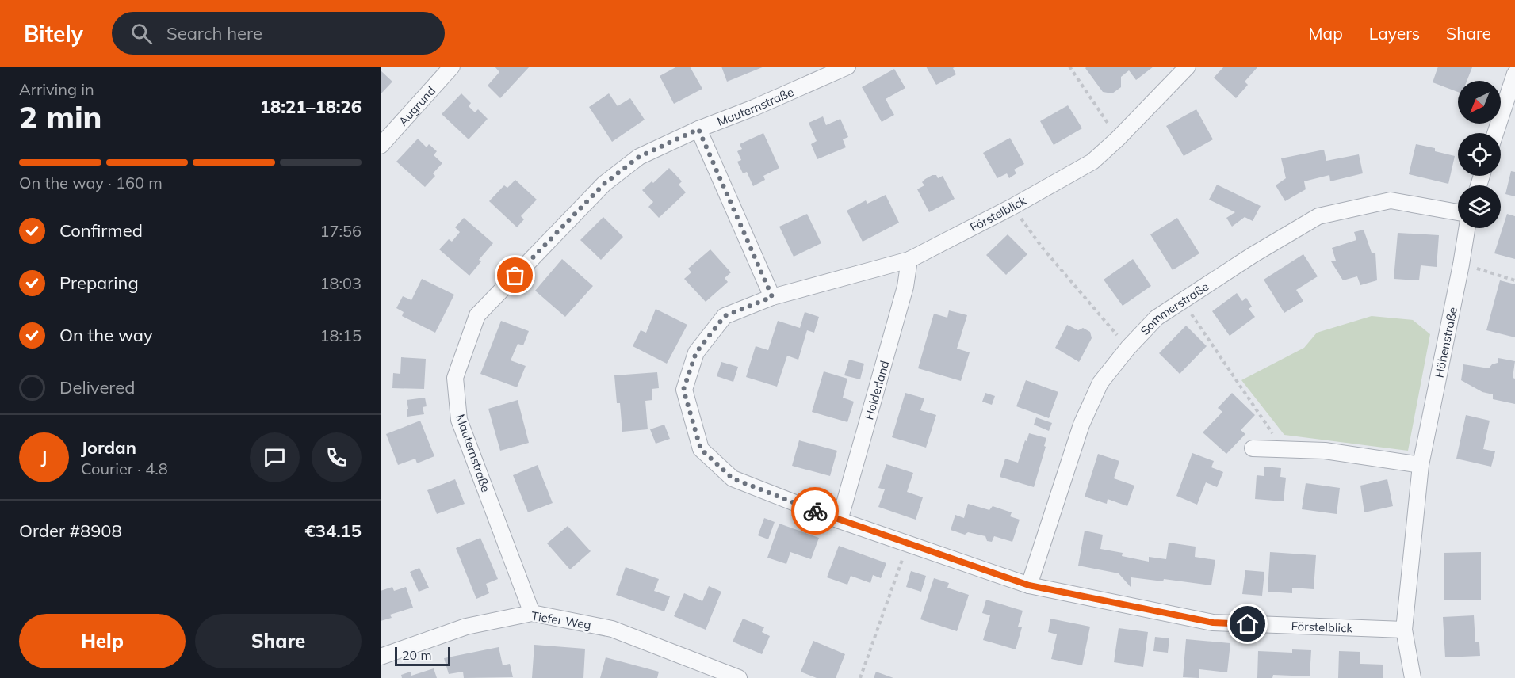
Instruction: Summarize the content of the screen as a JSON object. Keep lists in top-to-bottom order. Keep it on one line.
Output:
{"streets":{"street":["Augrund","Mauternstraße","Förstelblick","Sommerstraße","Höhenstraße","Holderland","Tiefer Weg"]},"crossings":[["Mauternstraße","Tiefer Weg"],["Förstelblick","Sommerstraße"],["Förstelblick","Höhenstraße"],["Förstelblick","Holderland"]],"scale_bar":"20 m","north":"bottom left","page":{"header":"Bitely","search":"Search here","nav":["Map","Layers","Share"],"heading":["2 min","Arriving in","18:21–18:26"],"panel":["Jordan","Courier · 4.8","Order #8908","€34.15"],"bar":"On the way · 160 m","list":[["Confirmed","17:56"],["Preparing","18:03"],["On the way","18:15"],"Delivered"],"round":"J","buttons":["Help","Share"],"scale":"20 m"}}
